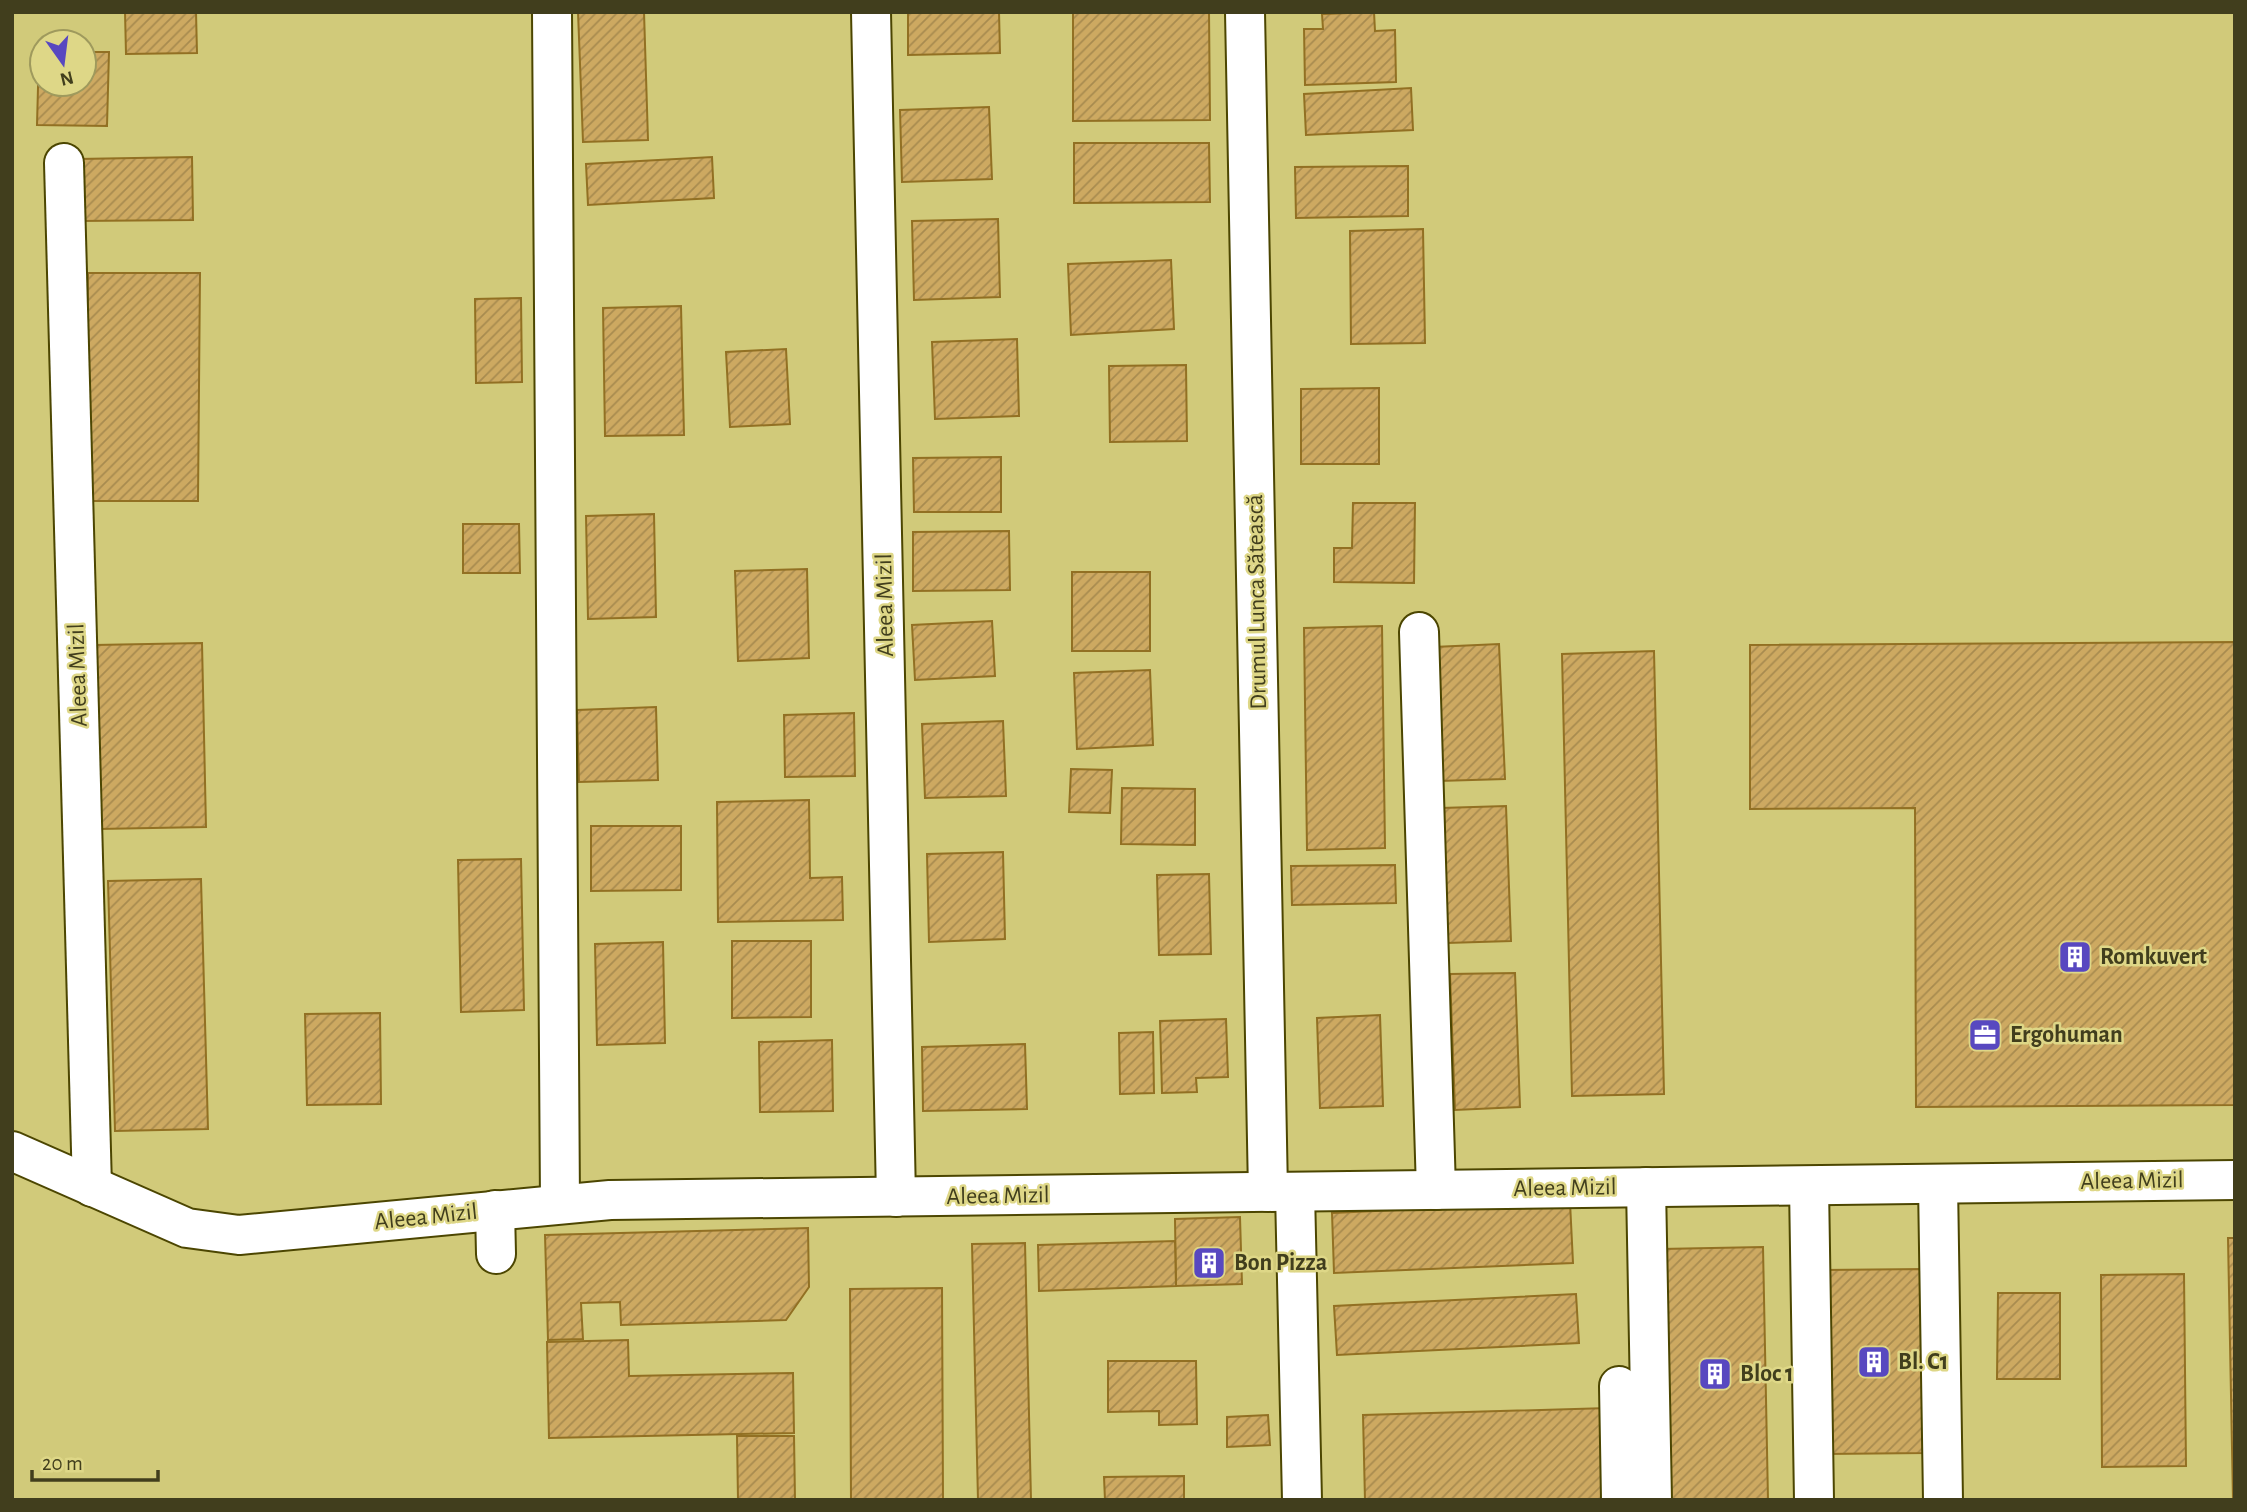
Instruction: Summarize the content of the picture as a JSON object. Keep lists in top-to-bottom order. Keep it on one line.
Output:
{"streets":{"street":["Drumul Lunca Sătească","Aleea Mizil"]},"crossings":[["Drumul Lunca Sătească","Aleea Mizil"]],"places":{"building":["Romkuvert","Bon Pizza","Bl. C1","Bloc 1"],"office":["Ergohuman"]},"scale_bar":"20 m","north":"bottom"}
